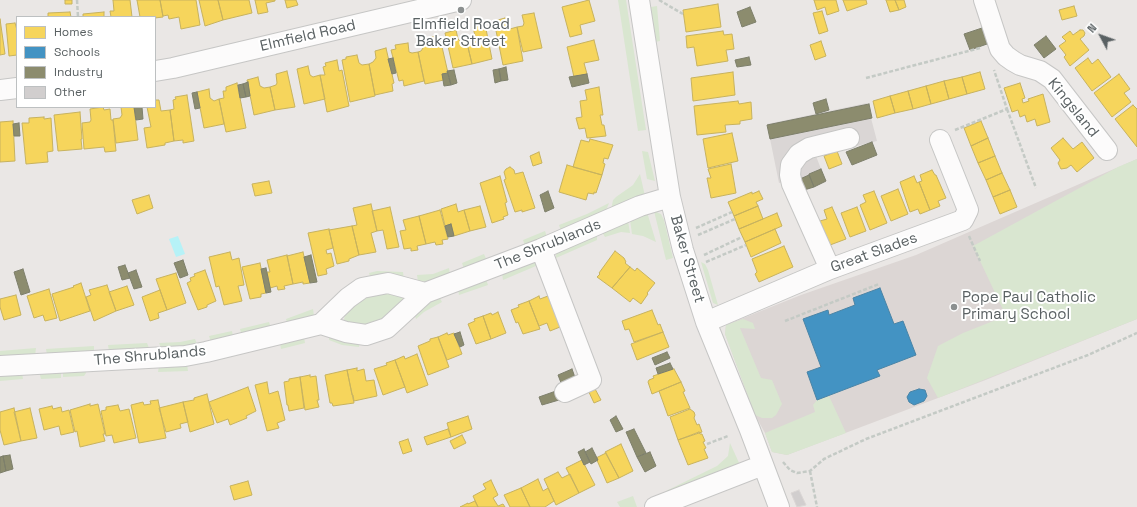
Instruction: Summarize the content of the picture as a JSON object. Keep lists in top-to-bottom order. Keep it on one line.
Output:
{"streets":{"street":["Elmfield Road","Kingsland","The Shrublands","Great Slades","Baker Street"]},"crossings":[["The Shrublands","Baker Street"],["Great Slades","Baker Street"]],"places":["Elmfield Road Baker Street","Pope Paul Catholic Primary School"],"legend":["Homes","Schools","Industry","Other"],"north":"top left"}
